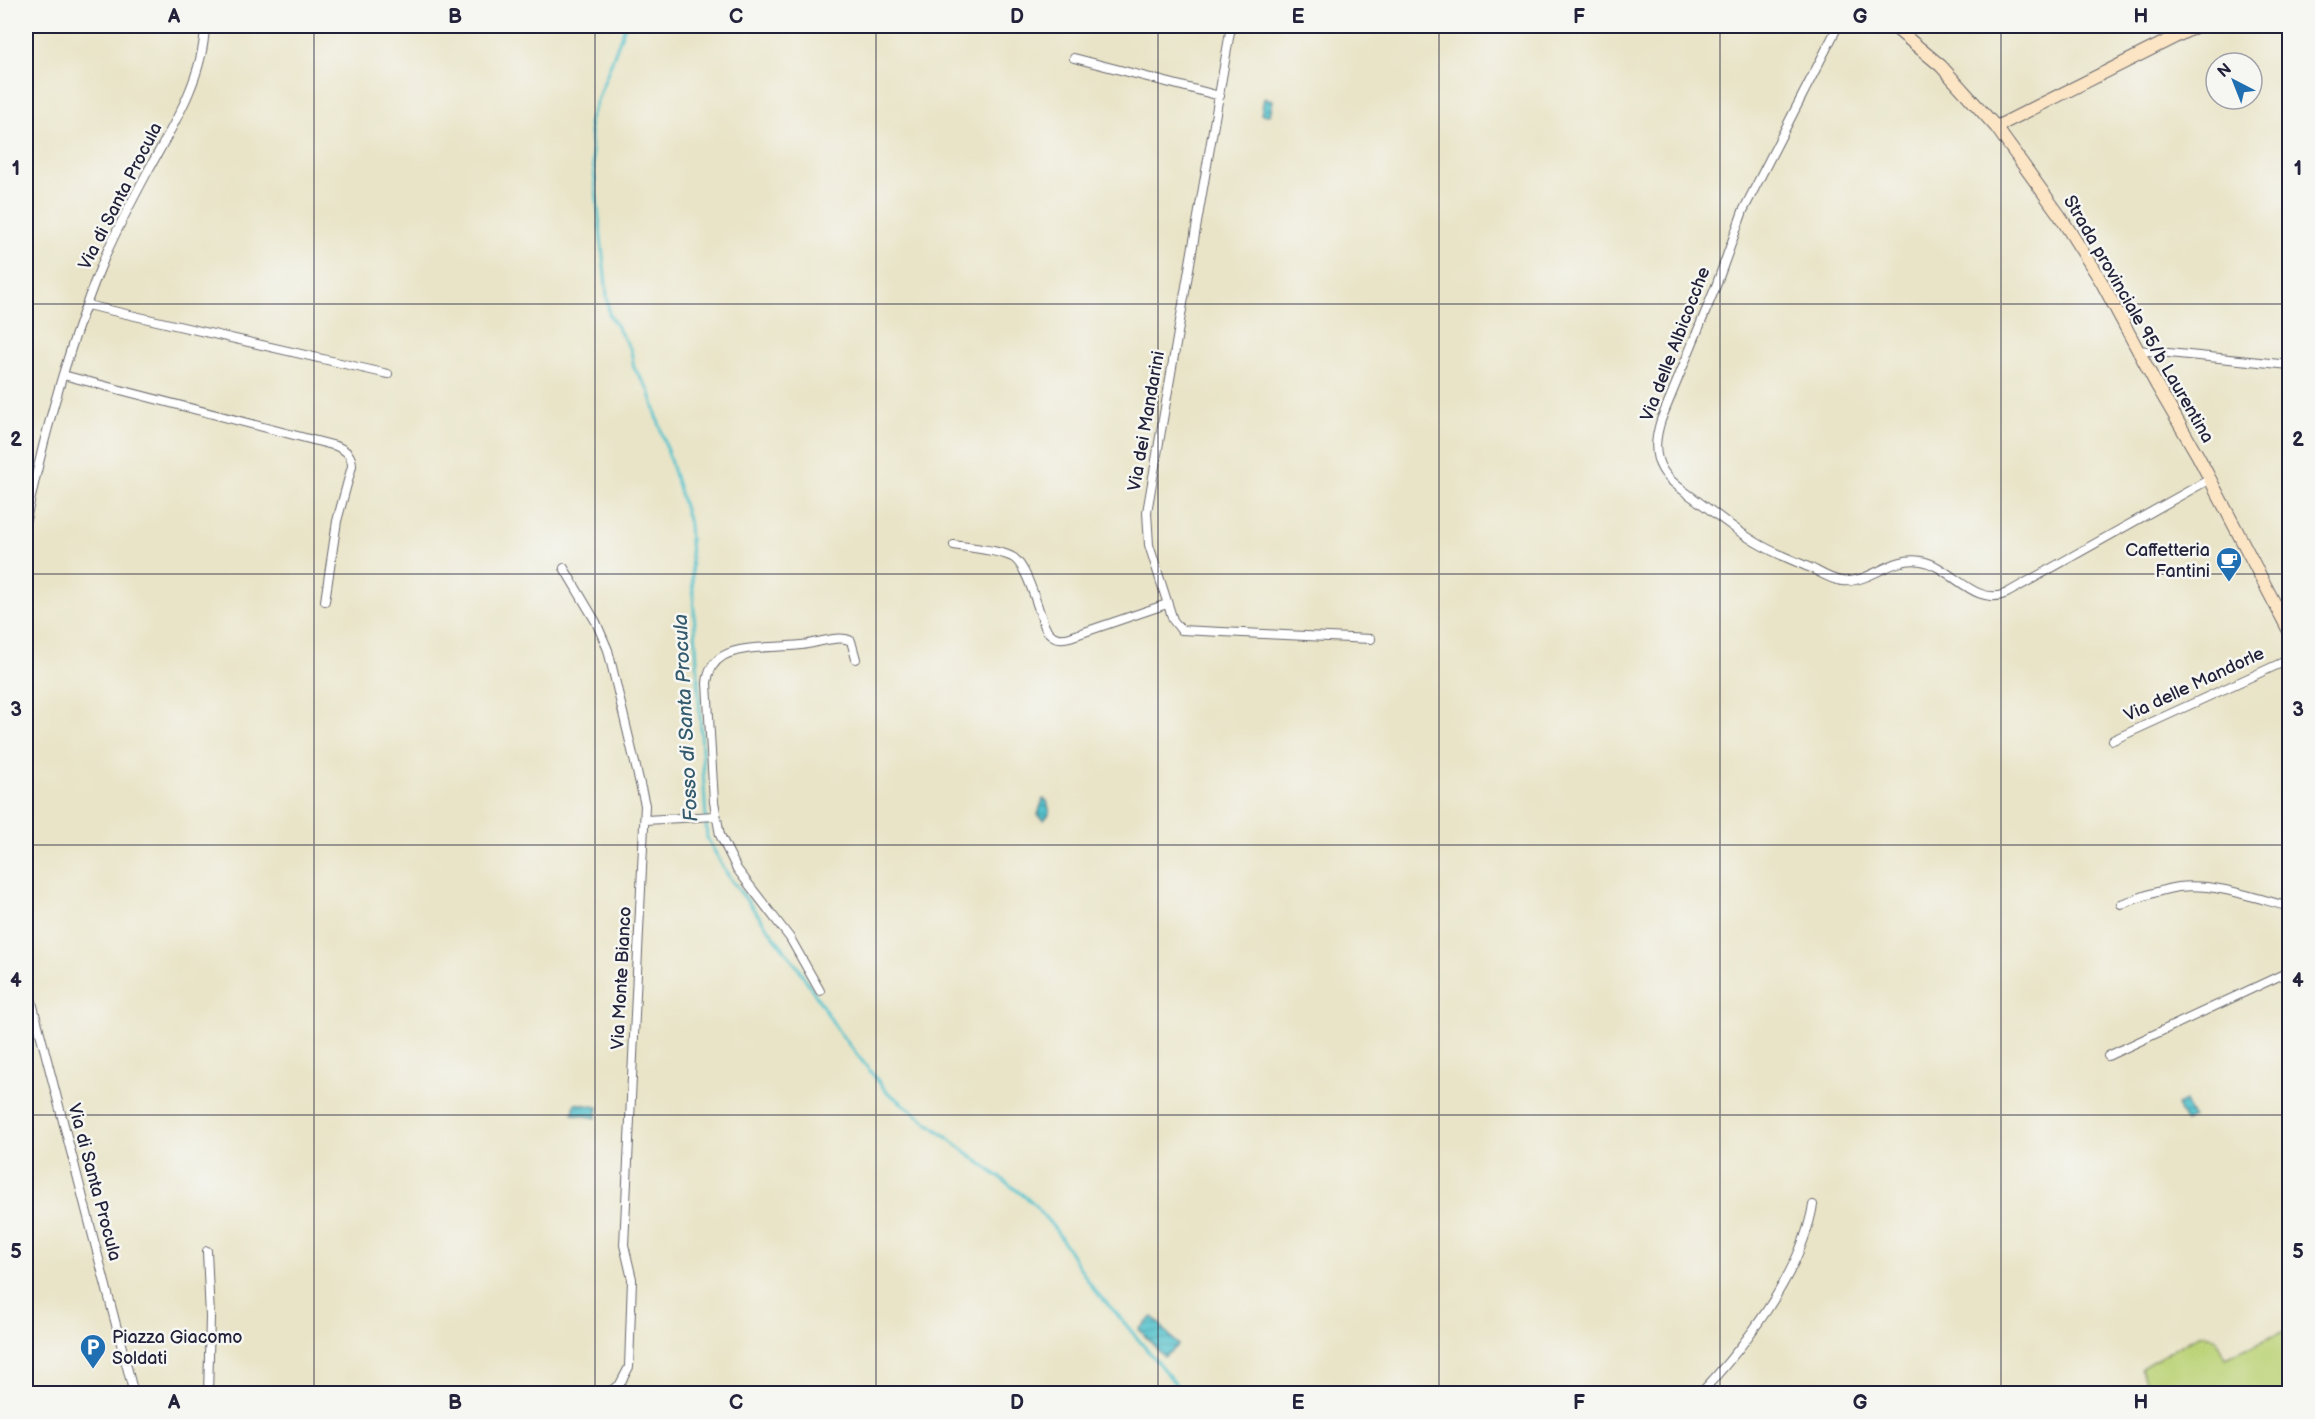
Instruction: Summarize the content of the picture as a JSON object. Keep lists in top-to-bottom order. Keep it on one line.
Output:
{"streets":{"main road":["Strada provinciale 95/b Laurentina"],"street":["Via di Santa Procula","Via delle Albicocche","Via dei Mandarini","Via delle Mandorle","Via Monte Bianco"]},"crossings":[["Strada provinciale 95/b Laurentina","Via delle Albicocche"]],"water":["Fosso di Santa Procula"],"places":{"cafe":["Caffetteria Fantini"],"parking":["Piazza Giacomo Soldati"]},"north":"top left","grid":{"columns":["A","B","C","D","E","F","G","H"],"rows":["1","2","3","4","5"]}}
